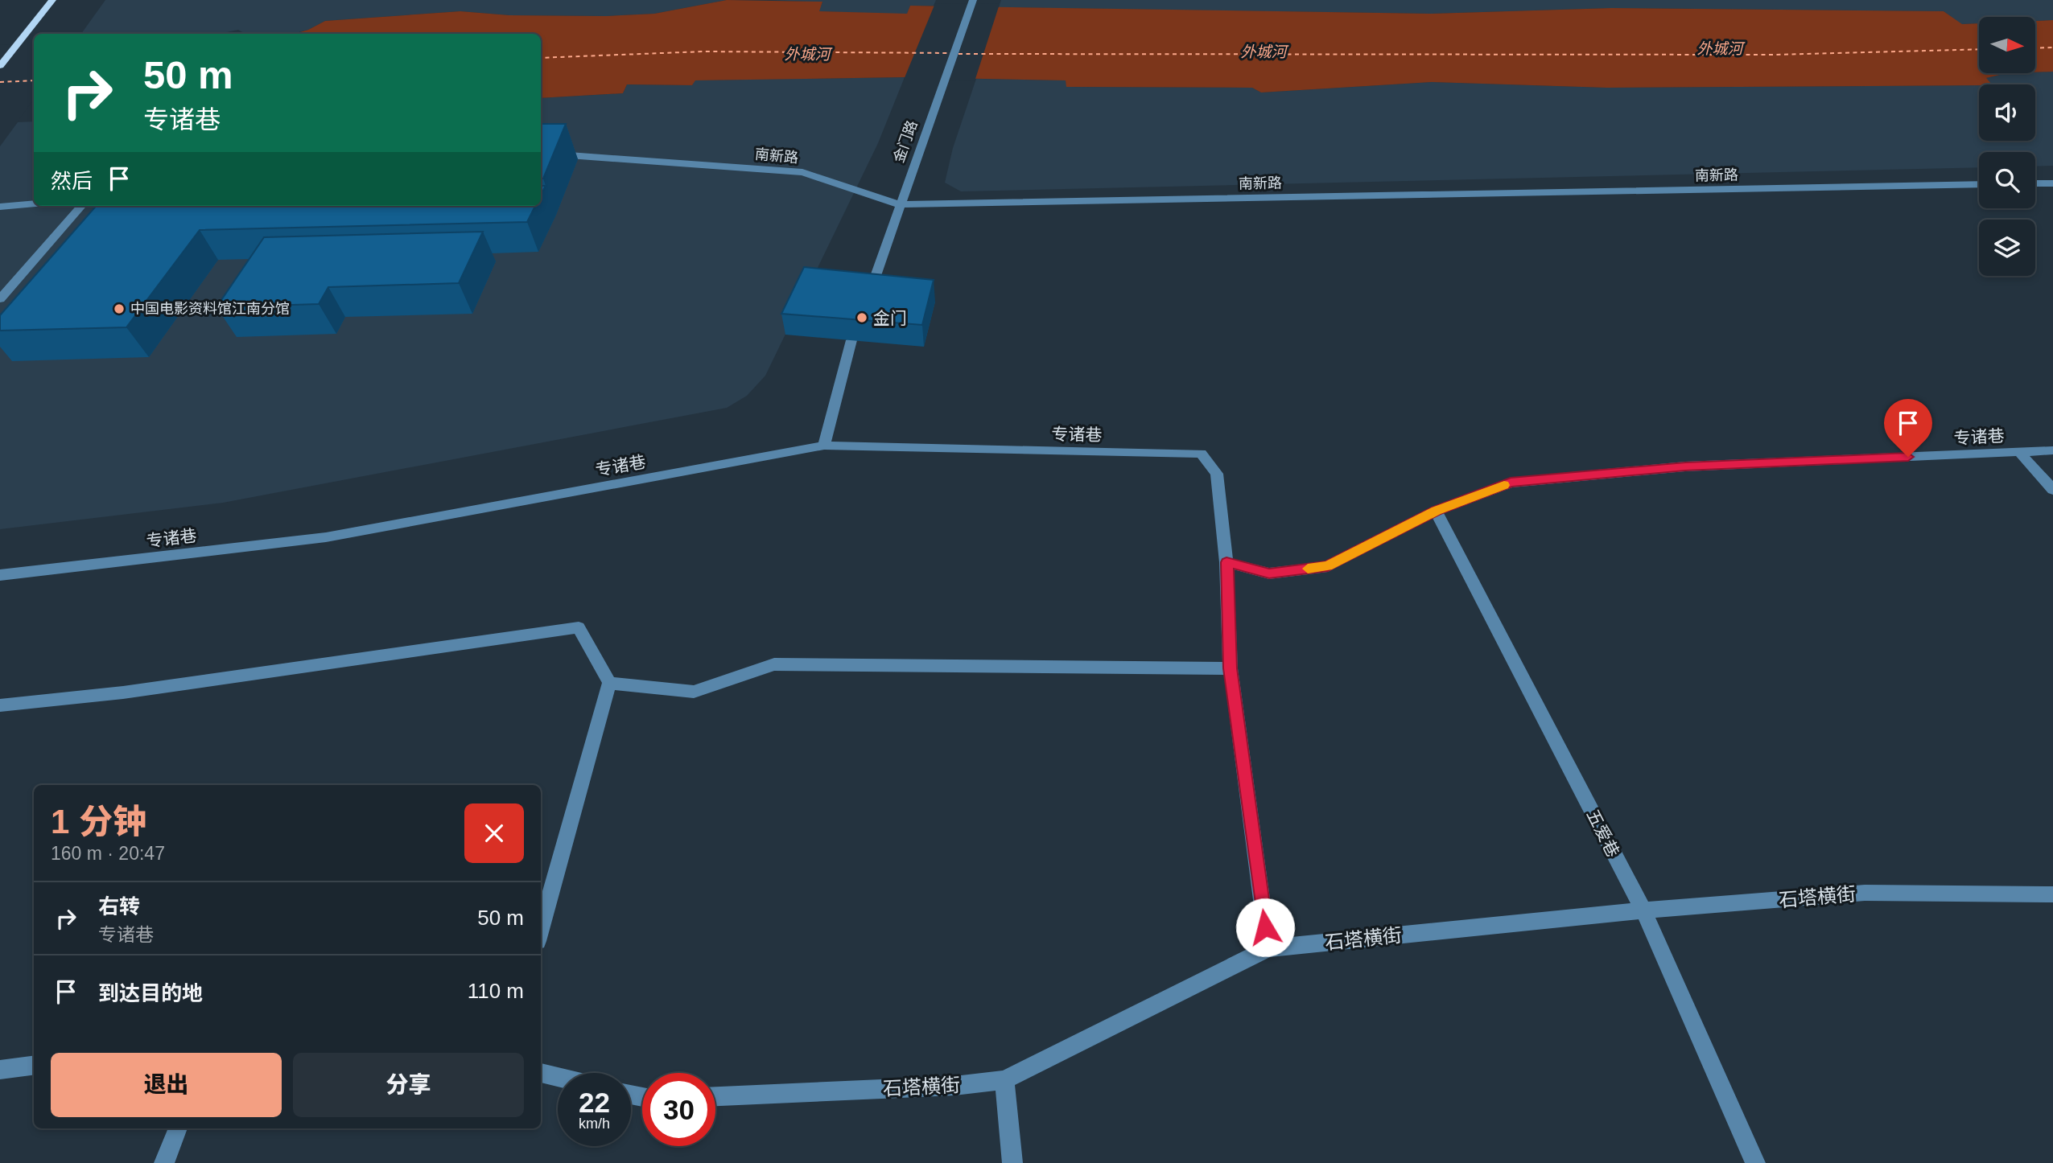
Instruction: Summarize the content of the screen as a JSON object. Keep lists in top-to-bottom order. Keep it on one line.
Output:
{"streets":{"street":["金门路","南新路","专诸巷","五爱巷","石塔横街"]},"crossings":[["金门路","南新路"],["专诸巷","五爱巷"],["五爱巷","石塔横街"]],"water":["外城河"],"places":["中国电影资料馆江南分馆","金门"],"north":"right","page":{"turn":["50 m","专诸巷"],"then":"然后","heading":["1 分钟","160 m · 20:47"],"list":[{"name":"右转","note":"专诸巷","value":"50 m"},{"name":"到达目的地","value":"110 m"}],"buttons":["退出","分享"],"speed":"22 km/h","limit":"30"}}
